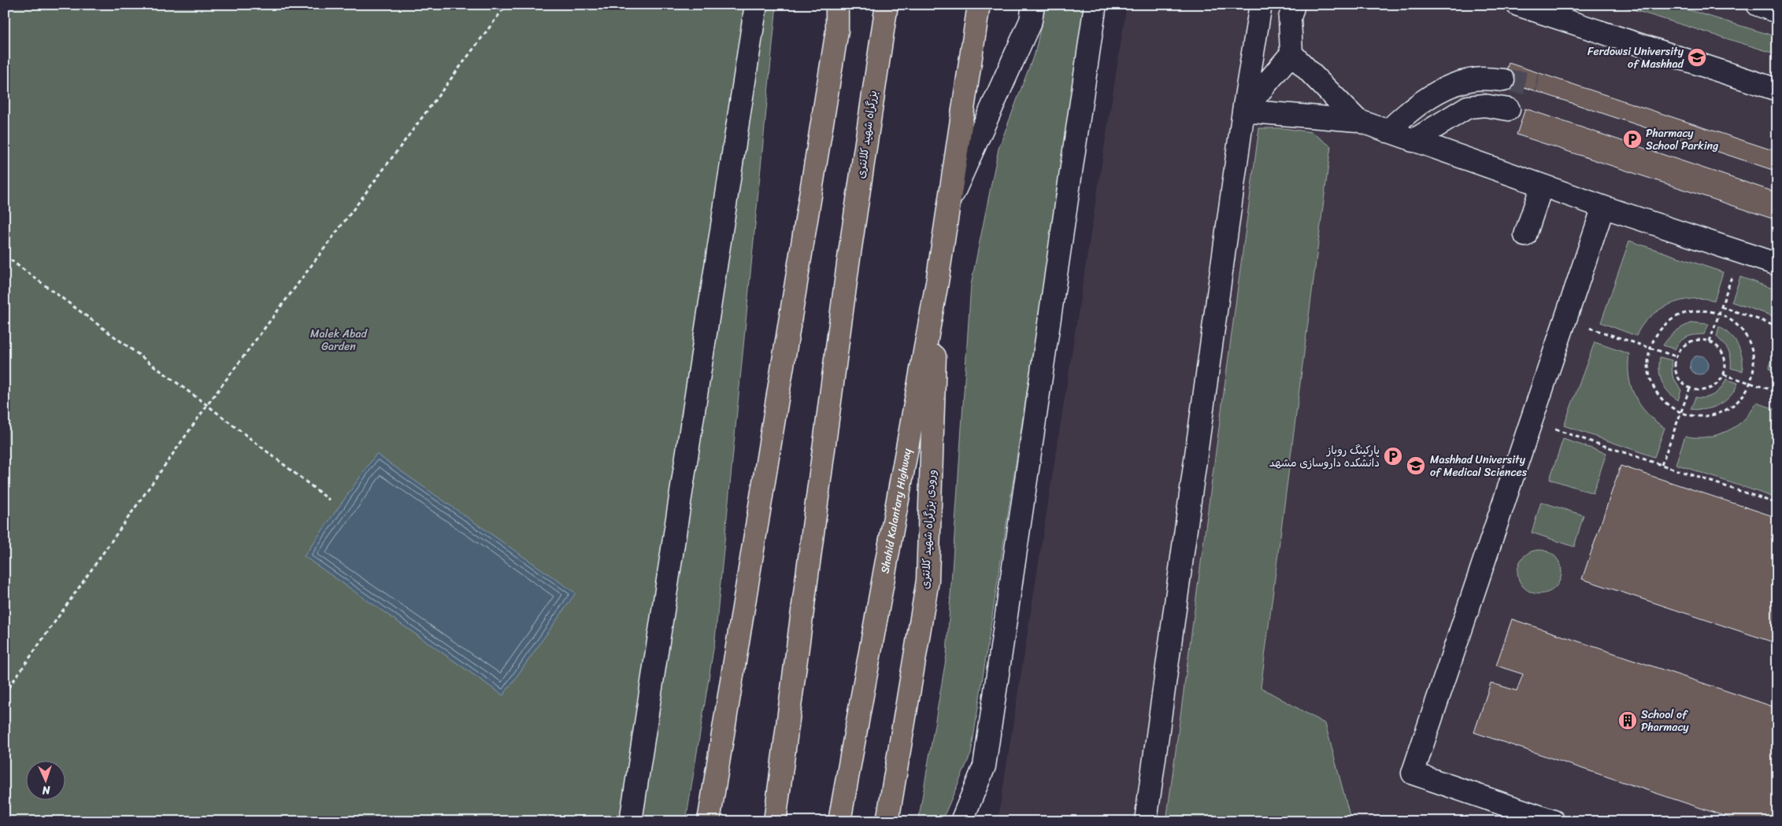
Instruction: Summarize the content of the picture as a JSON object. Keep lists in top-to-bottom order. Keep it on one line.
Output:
{"streets":{"highway":["بزرگراه شهید کلانتری","Shahid Kalantary Highway","ورودی بزرگراه شهید کلانتری"]},"crossings":[["Shahid Kalantary Highway","ورودی بزرگراه شهید کلانتری"]],"parks":["Malek Abad Garden"],"places":{"school or university":["Ferdowsi University of Mashhad","Mashhad University of Medical Sciences"],"parking":["Pharmacy School Parking","پارکینگ روباز دانشکده داروسازی مشهد"],"building":["School of Pharmacy"]},"north":"bottom"}
